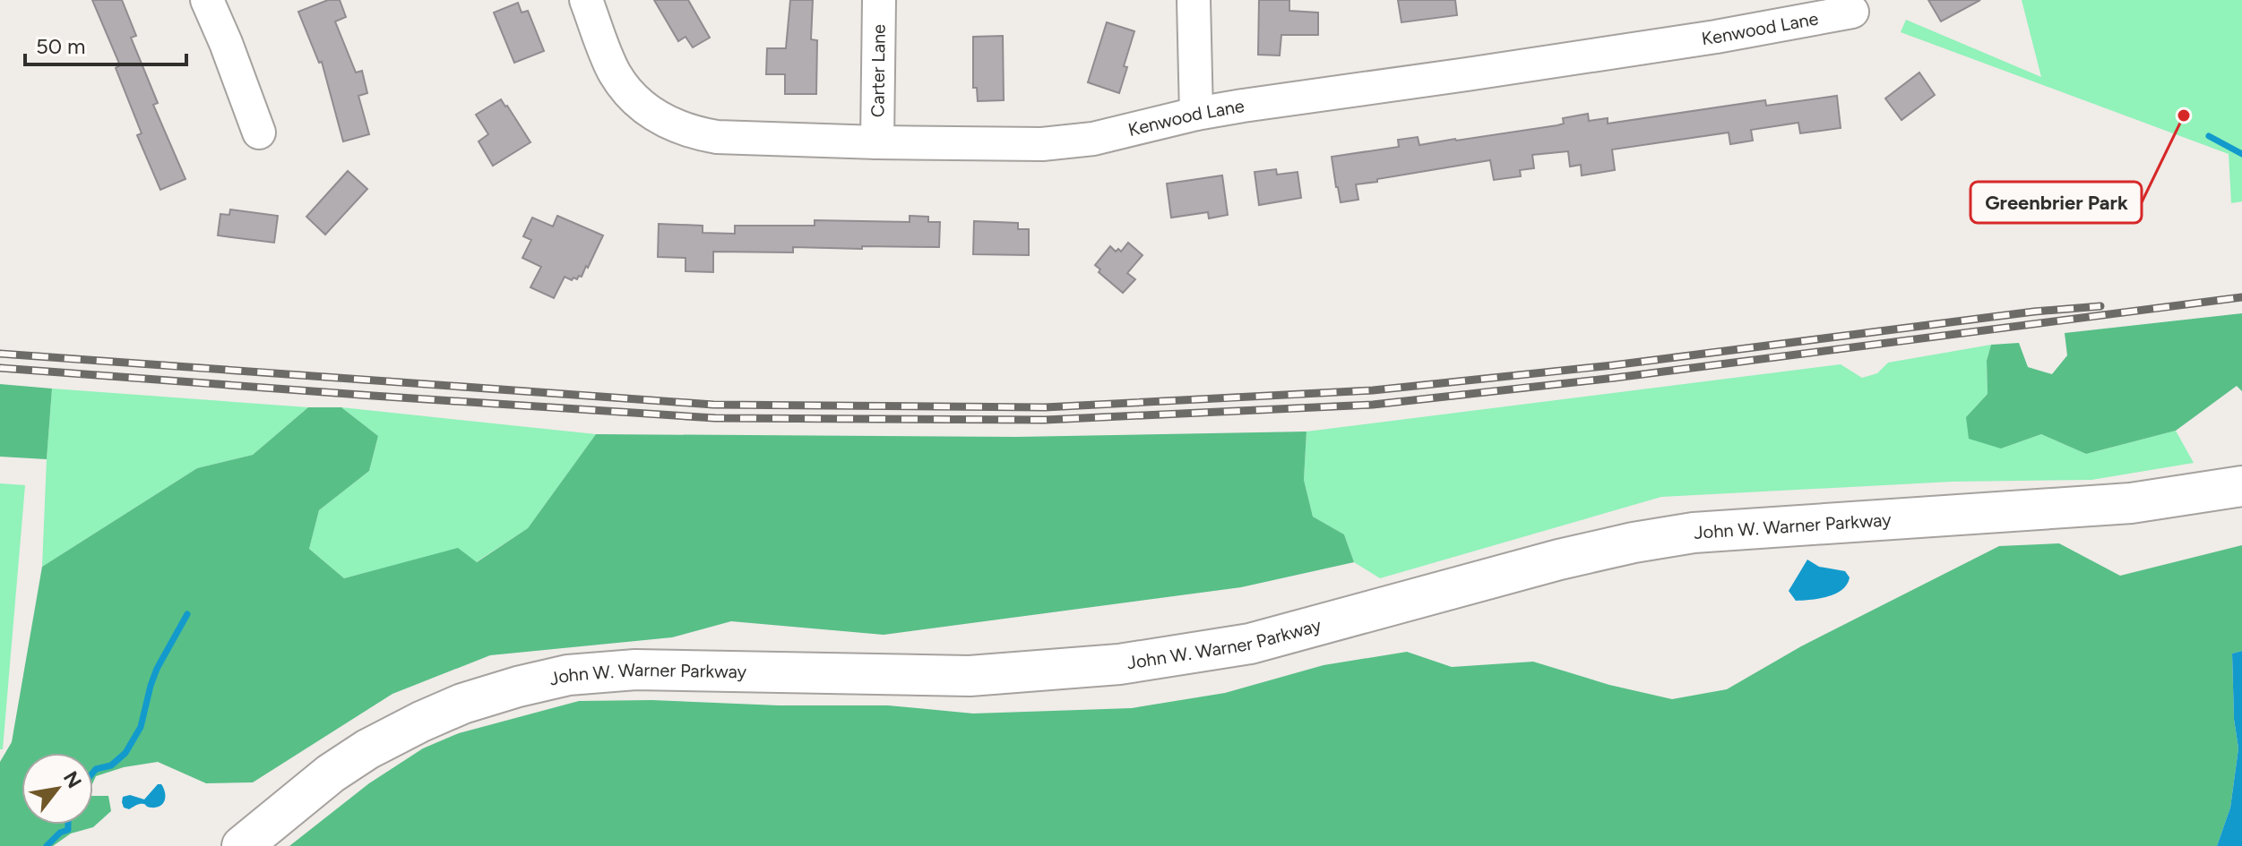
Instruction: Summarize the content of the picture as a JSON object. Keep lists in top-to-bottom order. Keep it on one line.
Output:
{"streets":{"main road":["John W. Warner Parkway"],"street":["Kenwood Lane","Carter Lane"]},"crossings":[["Kenwood Lane","Carter Lane"]],"places":["Greenbrier Park"],"scale_bar":"50 m","north":"top right"}
